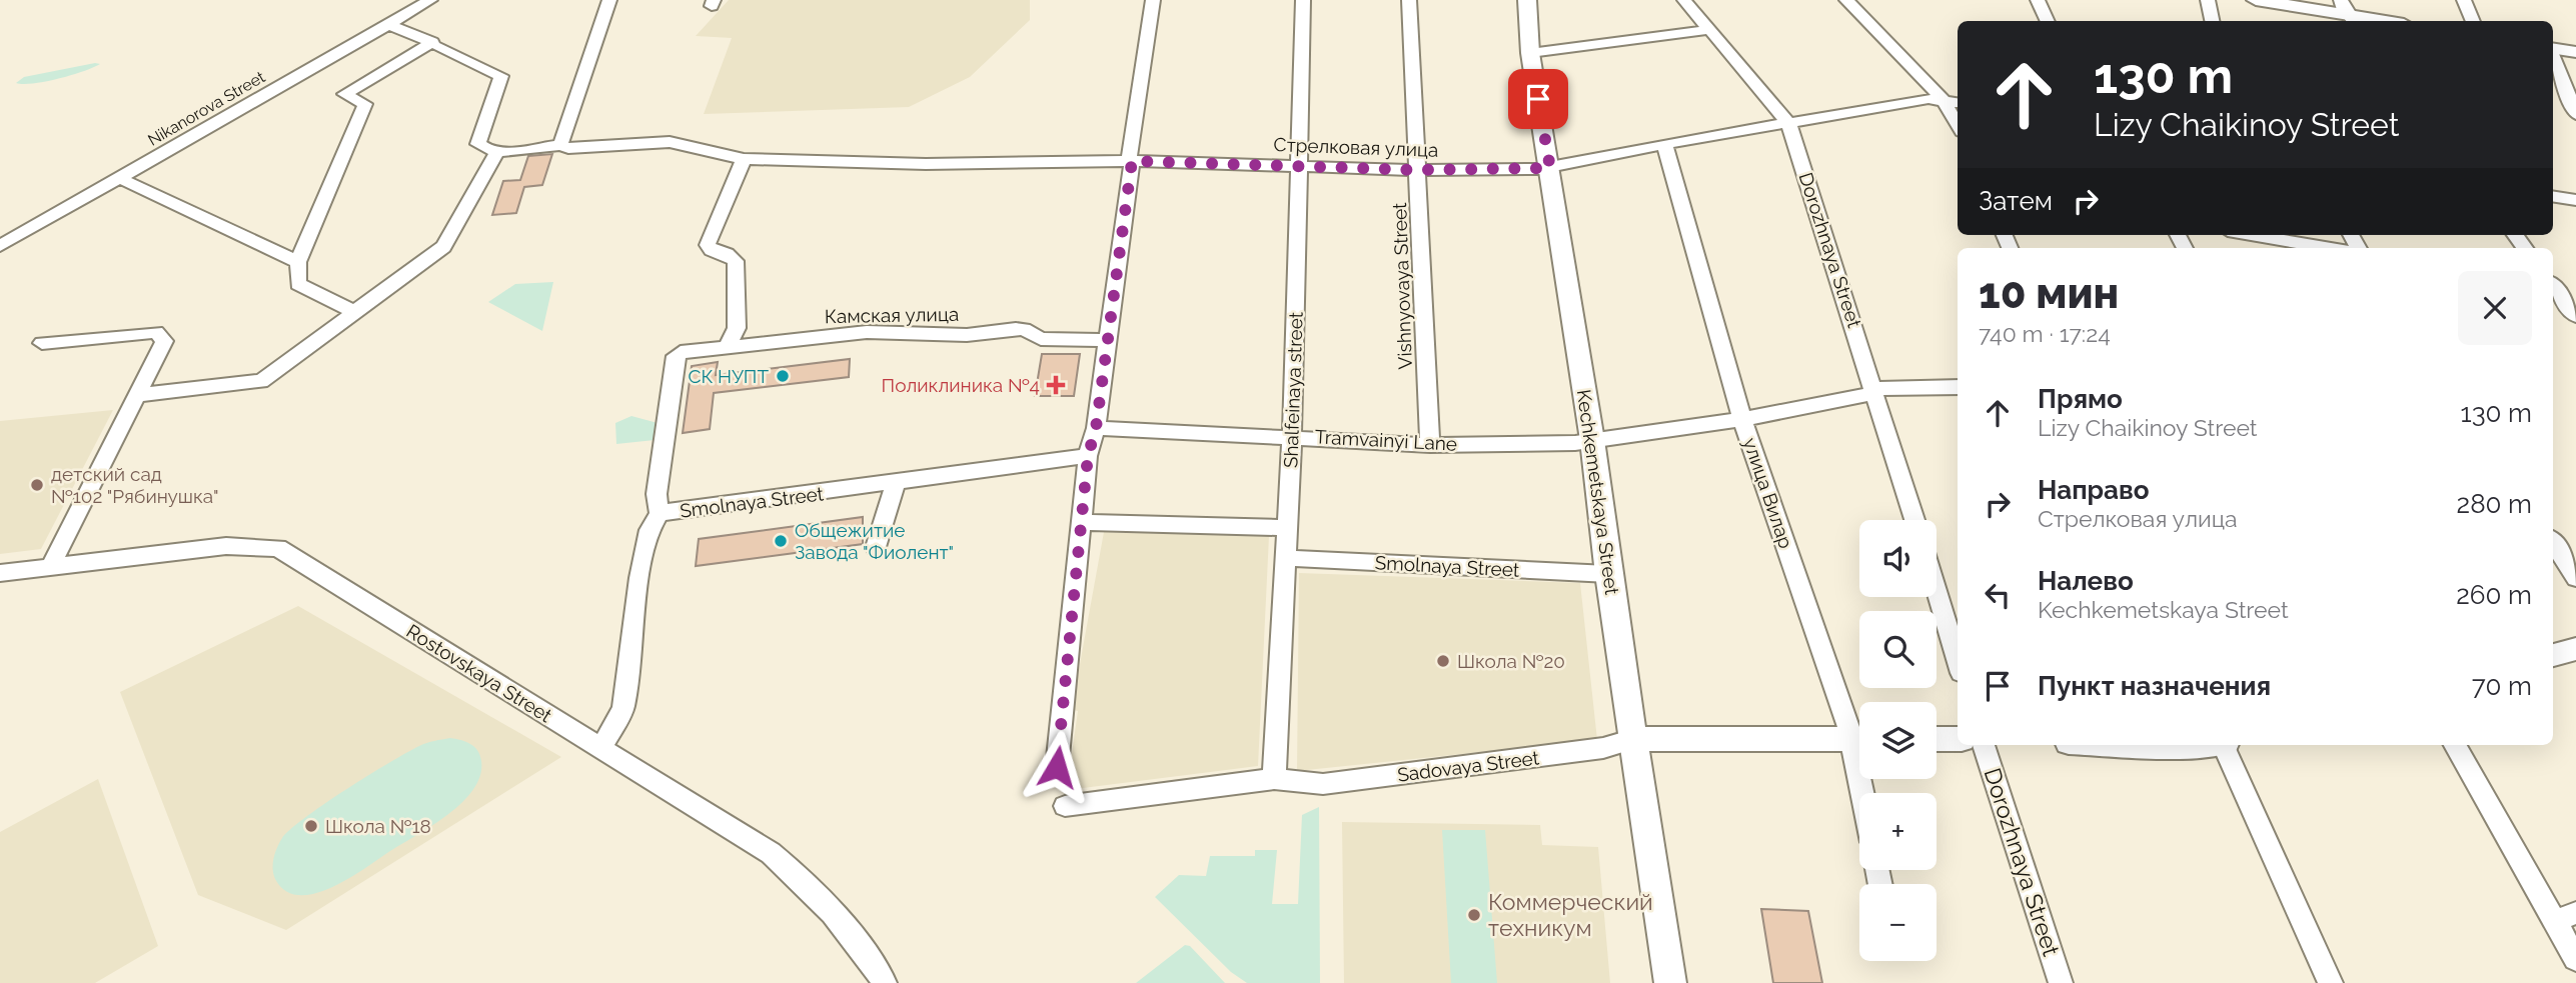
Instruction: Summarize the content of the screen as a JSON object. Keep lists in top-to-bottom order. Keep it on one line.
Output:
{"streets":{"main road":["Kechkemetskaya Street","Sadovaya Street"],"street":["Nikanorova Street","Стрелковая улица","Dorozhnaya Street","Vishnyovaya Street","Камская улица","Shalfeinaya street","Tramvainyi Lane","улица Вилар","Smolnaya Street","Rostovskaya Street"]},"crossings":[["Стрелковая улица","Dorozhnaya Street"],["Стрелковая улица","Vishnyovaya Street"],["Стрелковая улица","Shalfeinaya street"],["Стрелковая улица","Kechkemetskaya Street"],["Стрелковая улица","улица Вилар"],["Vishnyovaya Street","Tramvainyi Lane"],["Камская улица","Smolnaya Street"],["Shalfeinaya street","Tramvainyi Lane"],["Shalfeinaya street","Smolnaya Street"],["Shalfeinaya street","Sadovaya Street"],["Tramvainyi Lane","Kechkemetskaya Street"],["Kechkemetskaya Street","Smolnaya Street"],["Kechkemetskaya Street","Sadovaya Street"],["Smolnaya Street","Rostovskaya Street"]],"places":{"other":["СК НУПТ","детский сад №102 \"Рябинушка\"","Общежитие Завода \"Фиолент\"","Школа №20","Школа №18","Коммерческий техникум"],"health":["Поликлиника №4"]},"page":{"turn":["130 m","Lizy Chaikinoy Street"],"then":"Затем","heading":["10 мин","740 m · 17:24"],"list":[{"name":"Прямо","note":"Lizy Chaikinoy Street","value":"130 m"},{"name":"Направо","note":"Стрелковая улица","value":"280 m"},{"name":"Налево","note":"Kechkemetskaya Street","value":"260 m"},{"name":"Пункт назначения","value":"70 m"}],"map_buttons":["+","−"]}}
